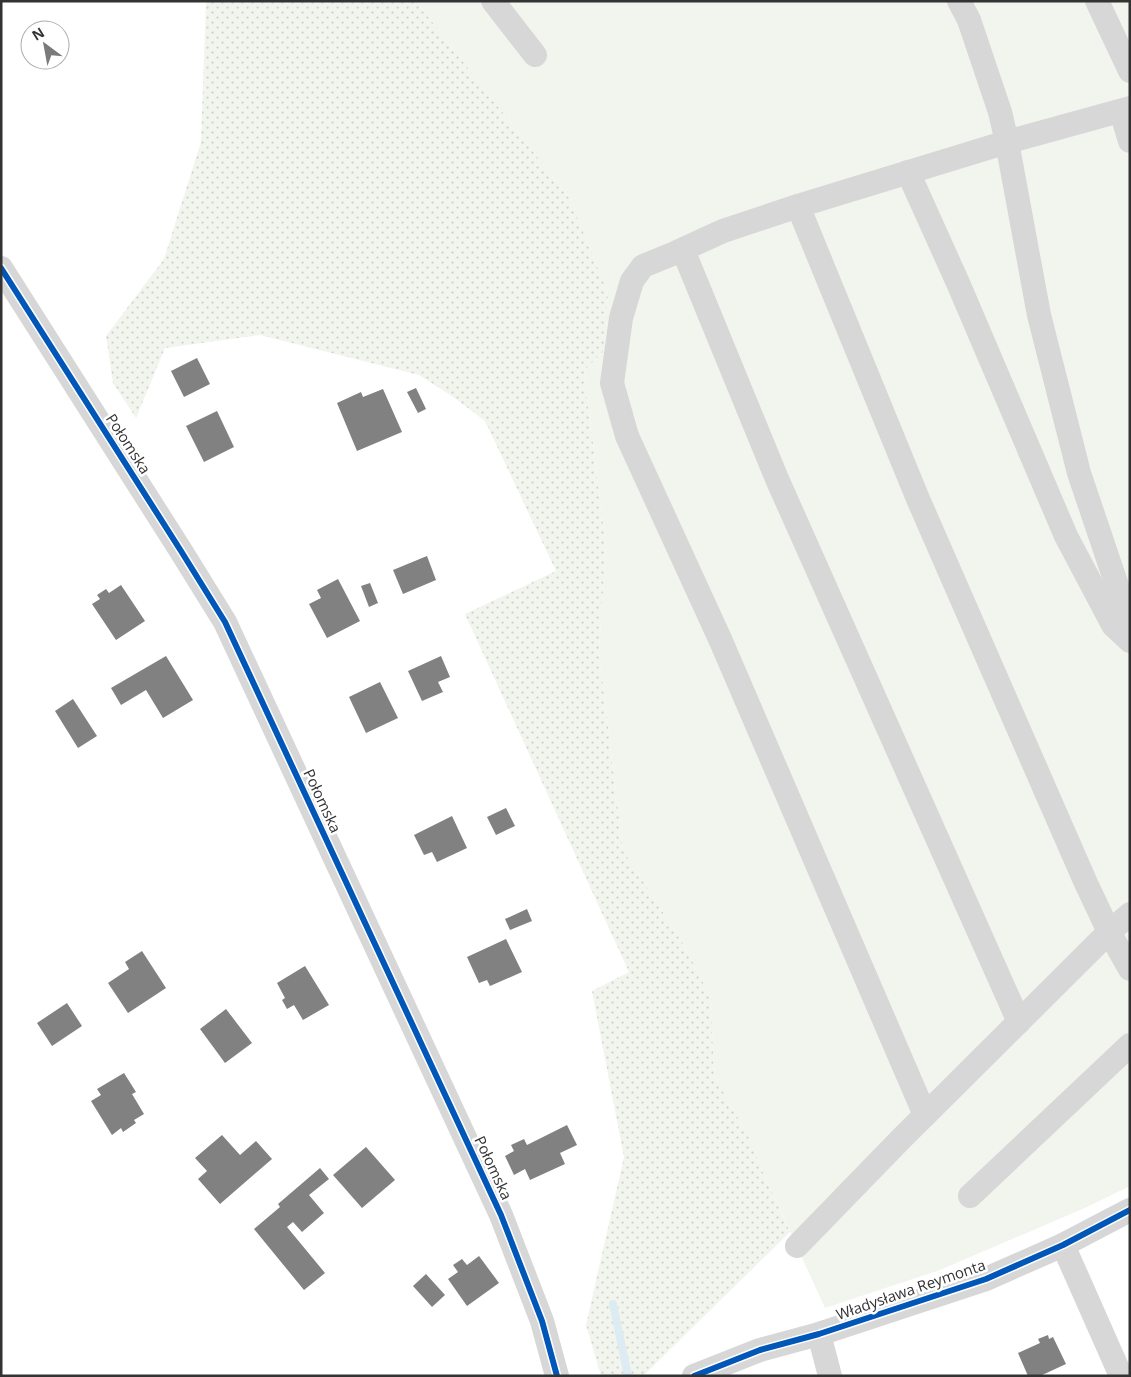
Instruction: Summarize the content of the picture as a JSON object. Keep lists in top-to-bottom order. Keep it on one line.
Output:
{"streets":{"street":["Połomska","Władysława Reymonta"]},"north":"top left"}
